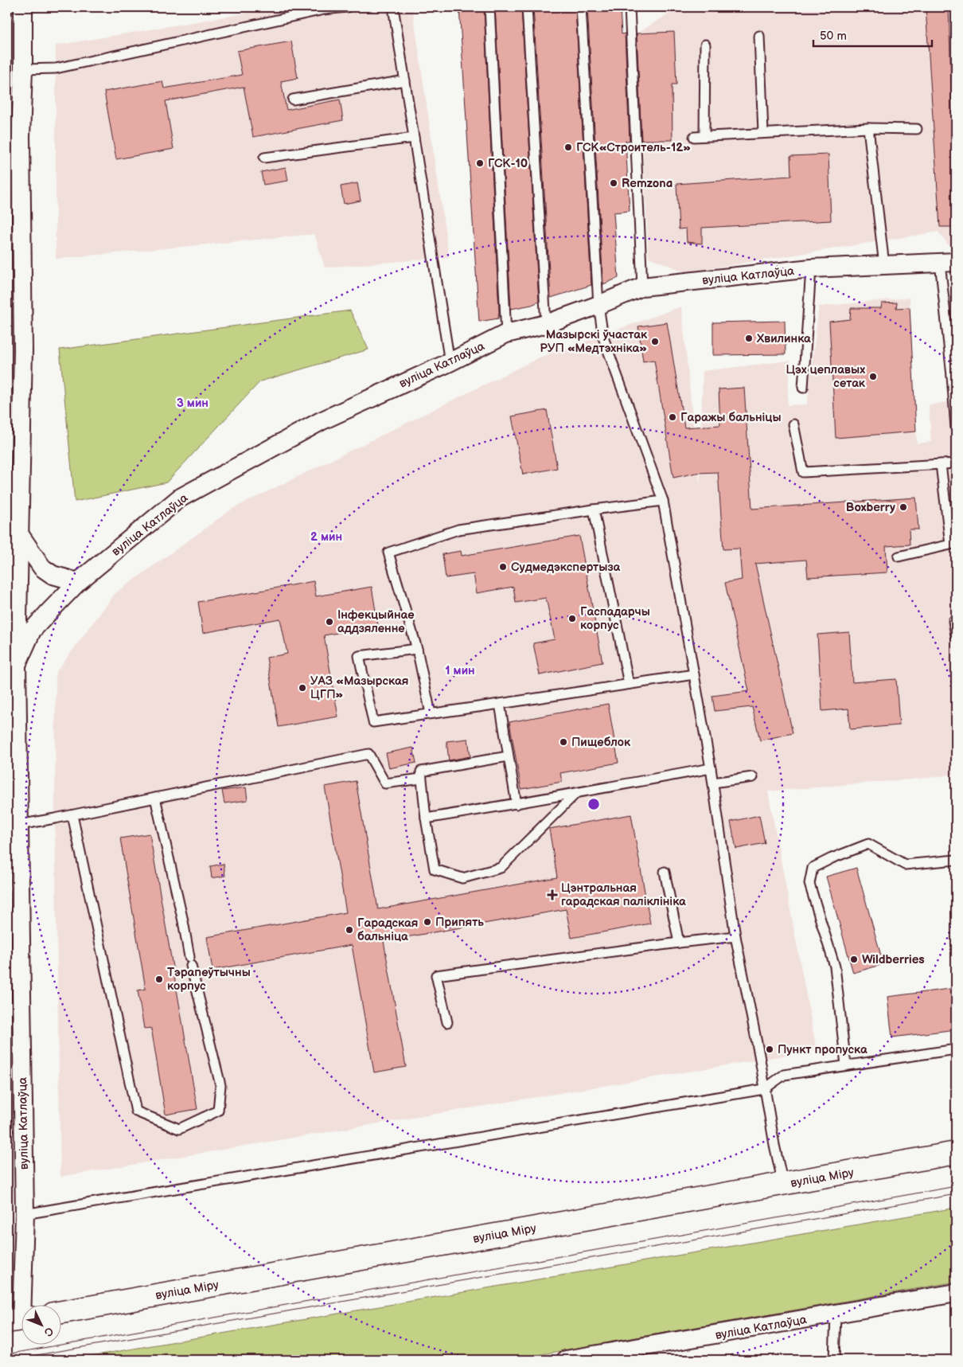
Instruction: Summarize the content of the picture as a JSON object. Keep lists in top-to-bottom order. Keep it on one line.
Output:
{"streets":{"main road":["вуліца Міру"],"street":["вуліца Катлаўца"]},"places":{"other":["ГСК«Строитель-12»","ГСК-10","Remzona","Хвилинка","Мазырскі ўчастак РУП «Медтэхніка»","Цэх цеплавых сетак","Гаражы бальніцы","Boxberry","Судмедэкспертыза","Гаспадарчы корпус","Інфекцыйнае аддзяленне","УАЗ «Мазырская ЦГП»","Пищеблок","Припять","Гарадская бальніца","Wildberries","Тэрапеўтычны корпус","Пункт пропуска"],"health":["Цэнтральная гарадская паліклініка"]},"scale_bar":"50 m","north":"bottom right","rings":["3 мин","2 мин","1 мин"]}
